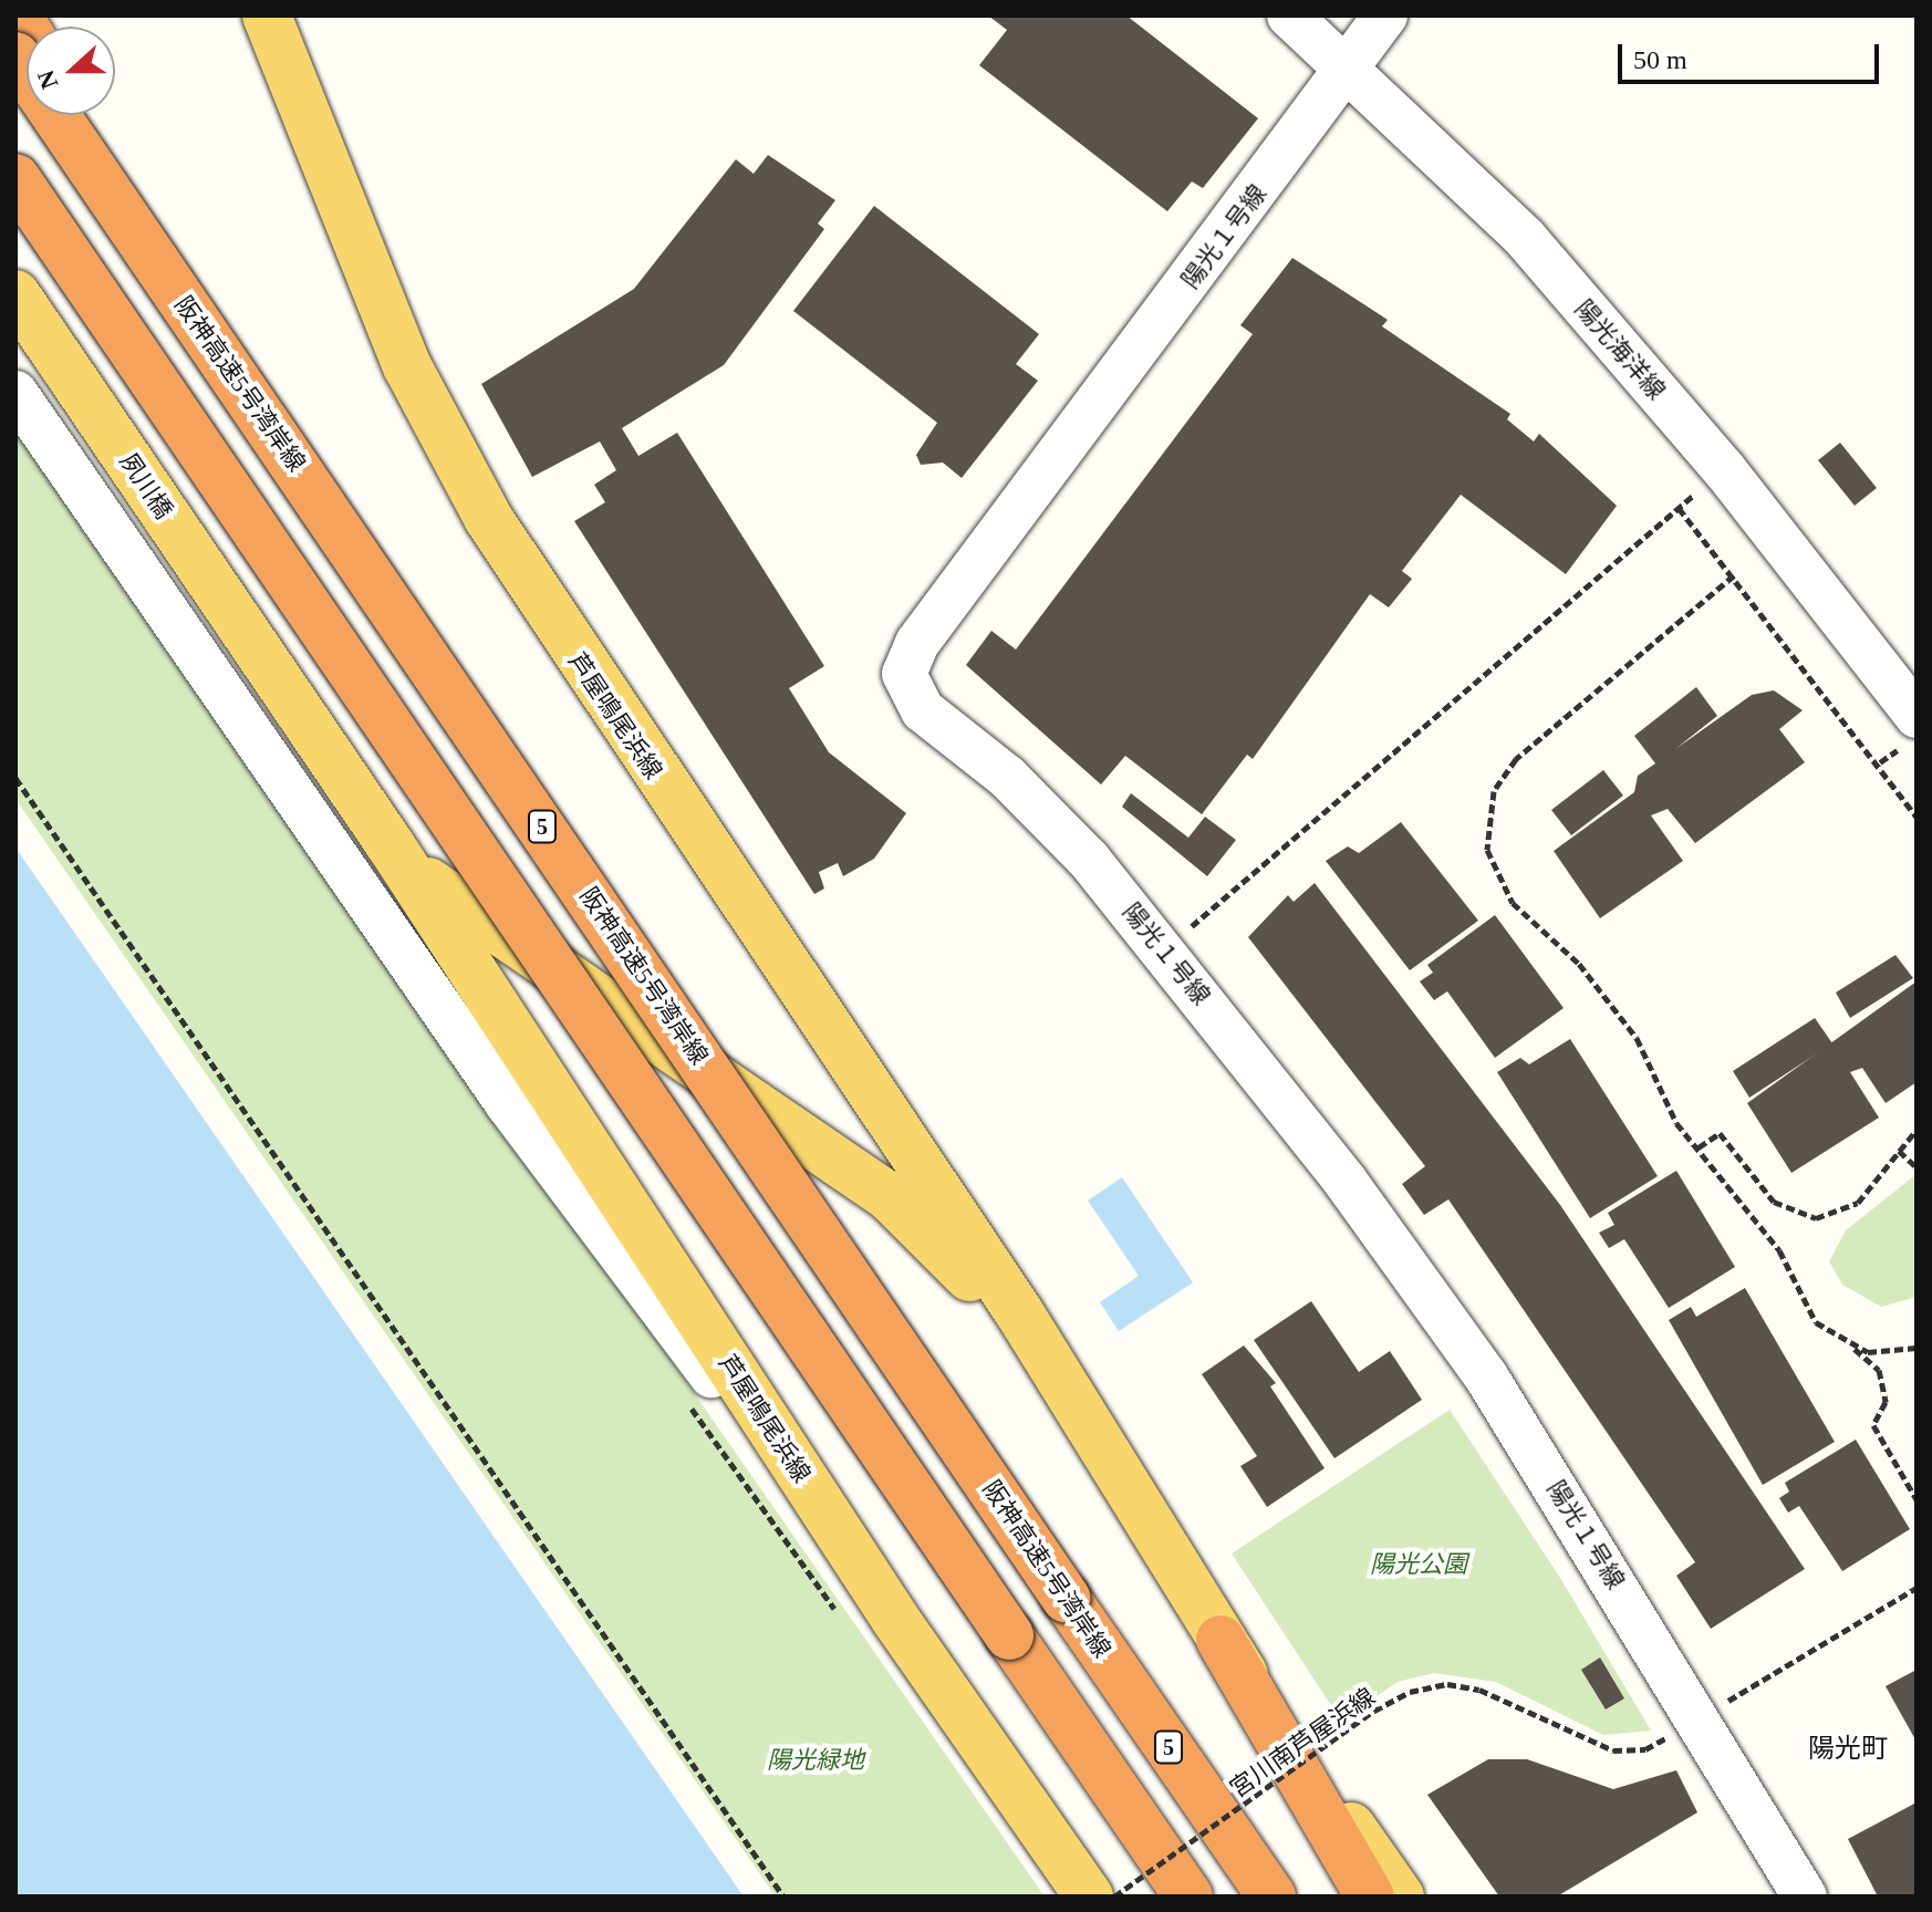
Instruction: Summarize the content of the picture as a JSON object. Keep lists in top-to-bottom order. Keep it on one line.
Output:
{"streets":{"highway":["阪神高速5号湾岸線","5"],"main road":["夙川橋","芦屋鳴尾浜線"],"street":["陽光１号線","陽光海洋線"],"path":["宮川南芦屋浜線"]},"crossings":[["陽光１号線","陽光海洋線"],["夙川橋","芦屋鳴尾浜線"]],"districts":["陽光町"],"parks":["陽光公園","陽光緑地"],"scale_bar":"50 m","north":"left"}
